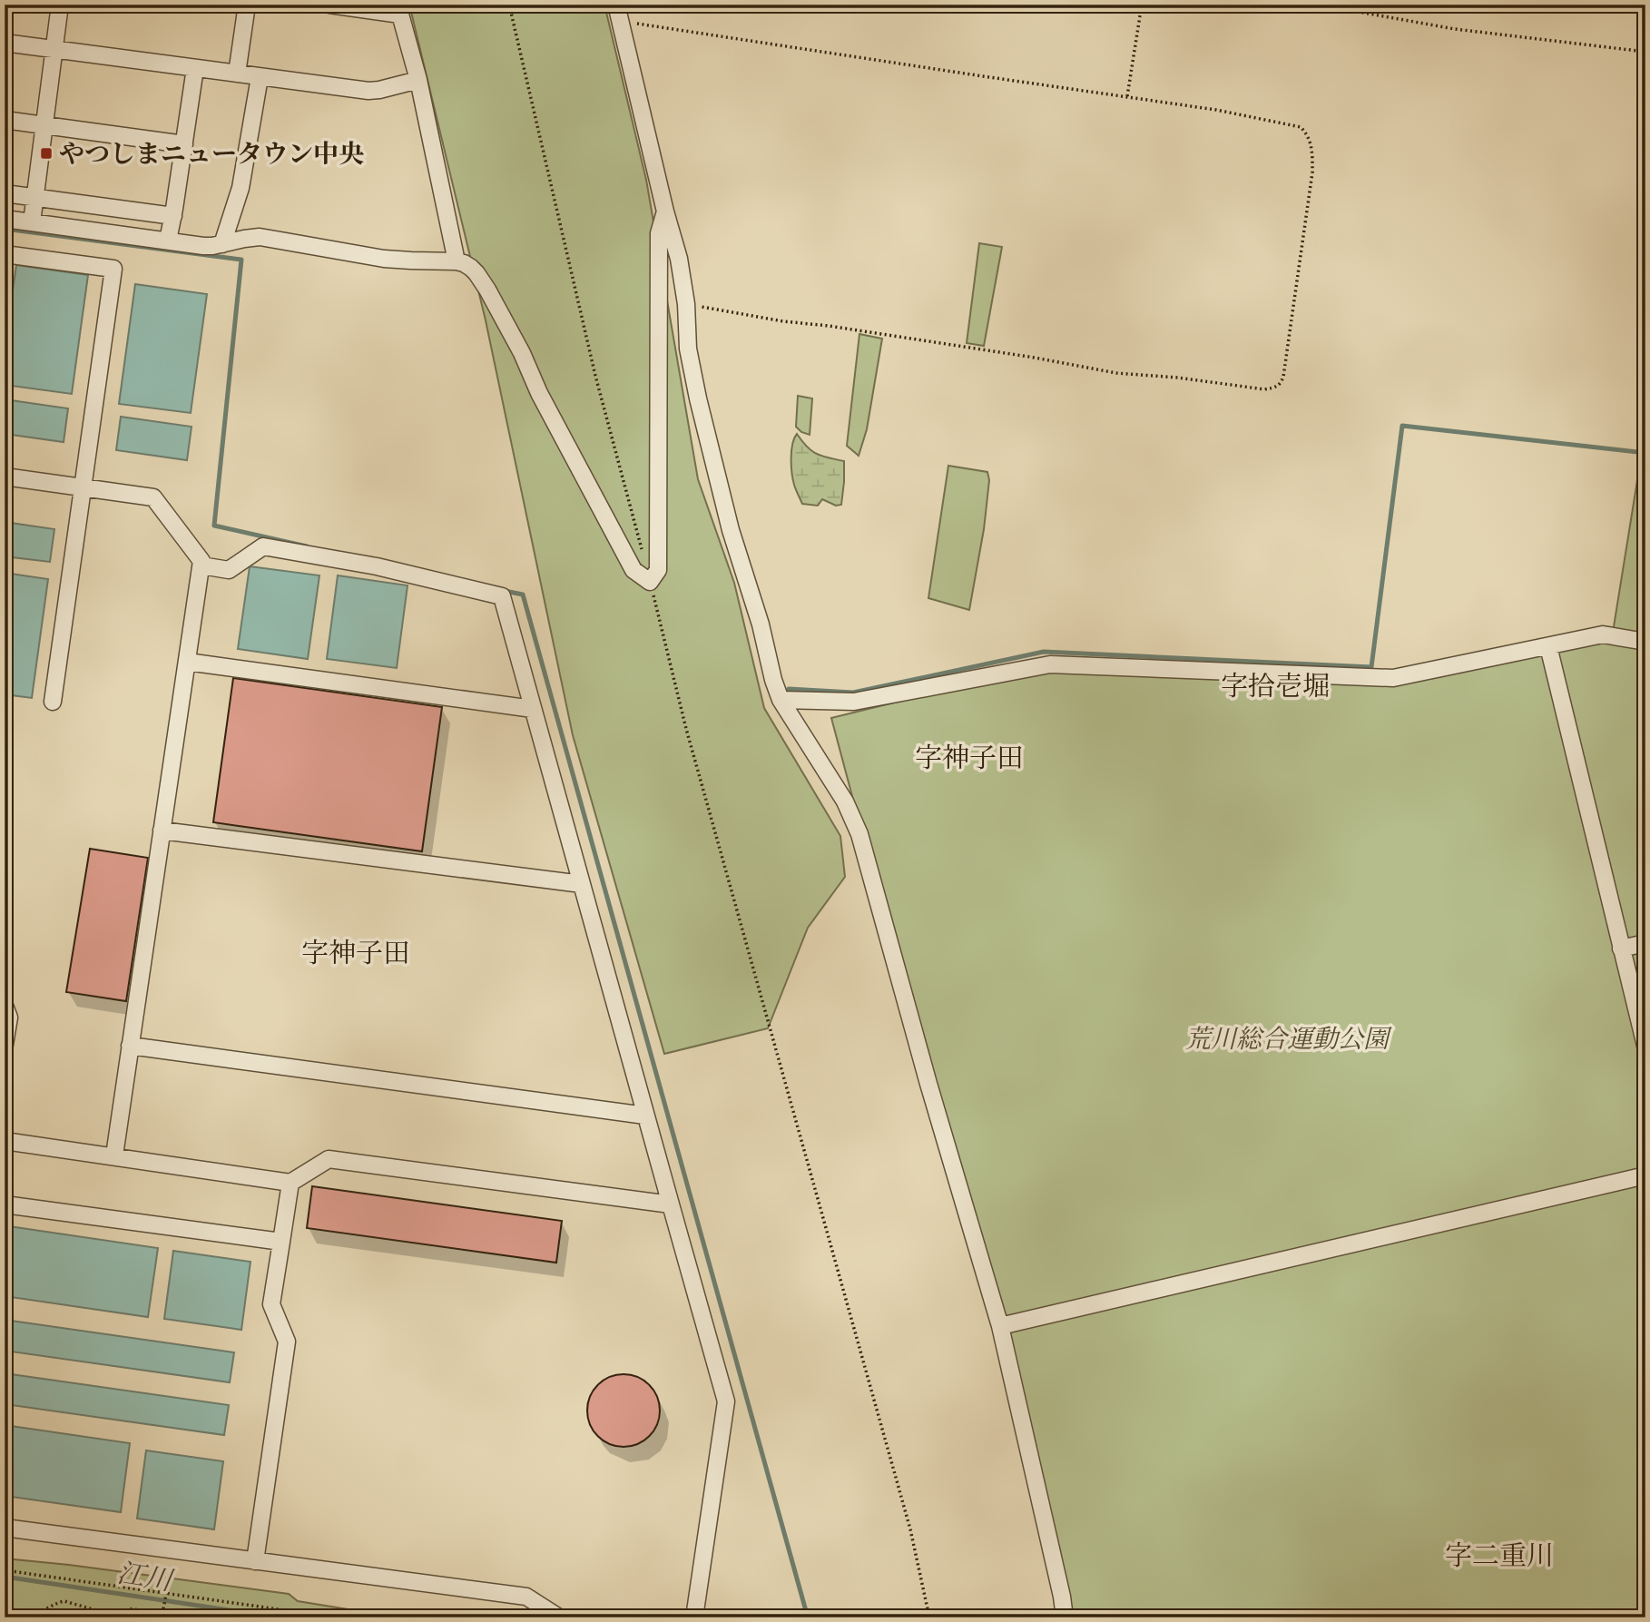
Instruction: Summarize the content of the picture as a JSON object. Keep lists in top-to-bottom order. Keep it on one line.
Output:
{"districts":["字拾壱堀","字神子田","字神子田","字二重川"],"water":["江川"],"parks":["荒川総合運動公園"],"places":{"transit":["やつしまニュータウン中央"]}}
